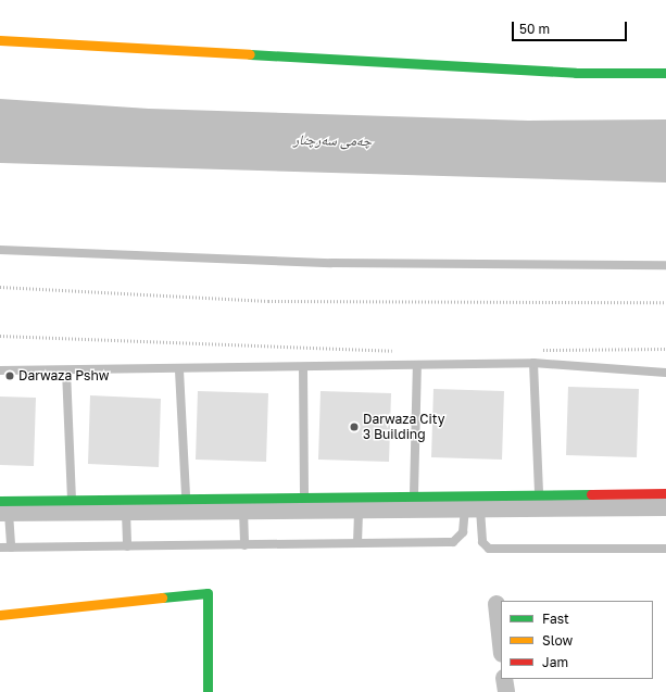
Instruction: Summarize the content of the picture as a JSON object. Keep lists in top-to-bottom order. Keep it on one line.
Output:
{"water":["چەمی سەرچنار"],"places":["Darwaza Pshw","Darwaza City 3 Building"],"legend":["Fast","Slow","Jam"],"scale_bar":"50 m"}
